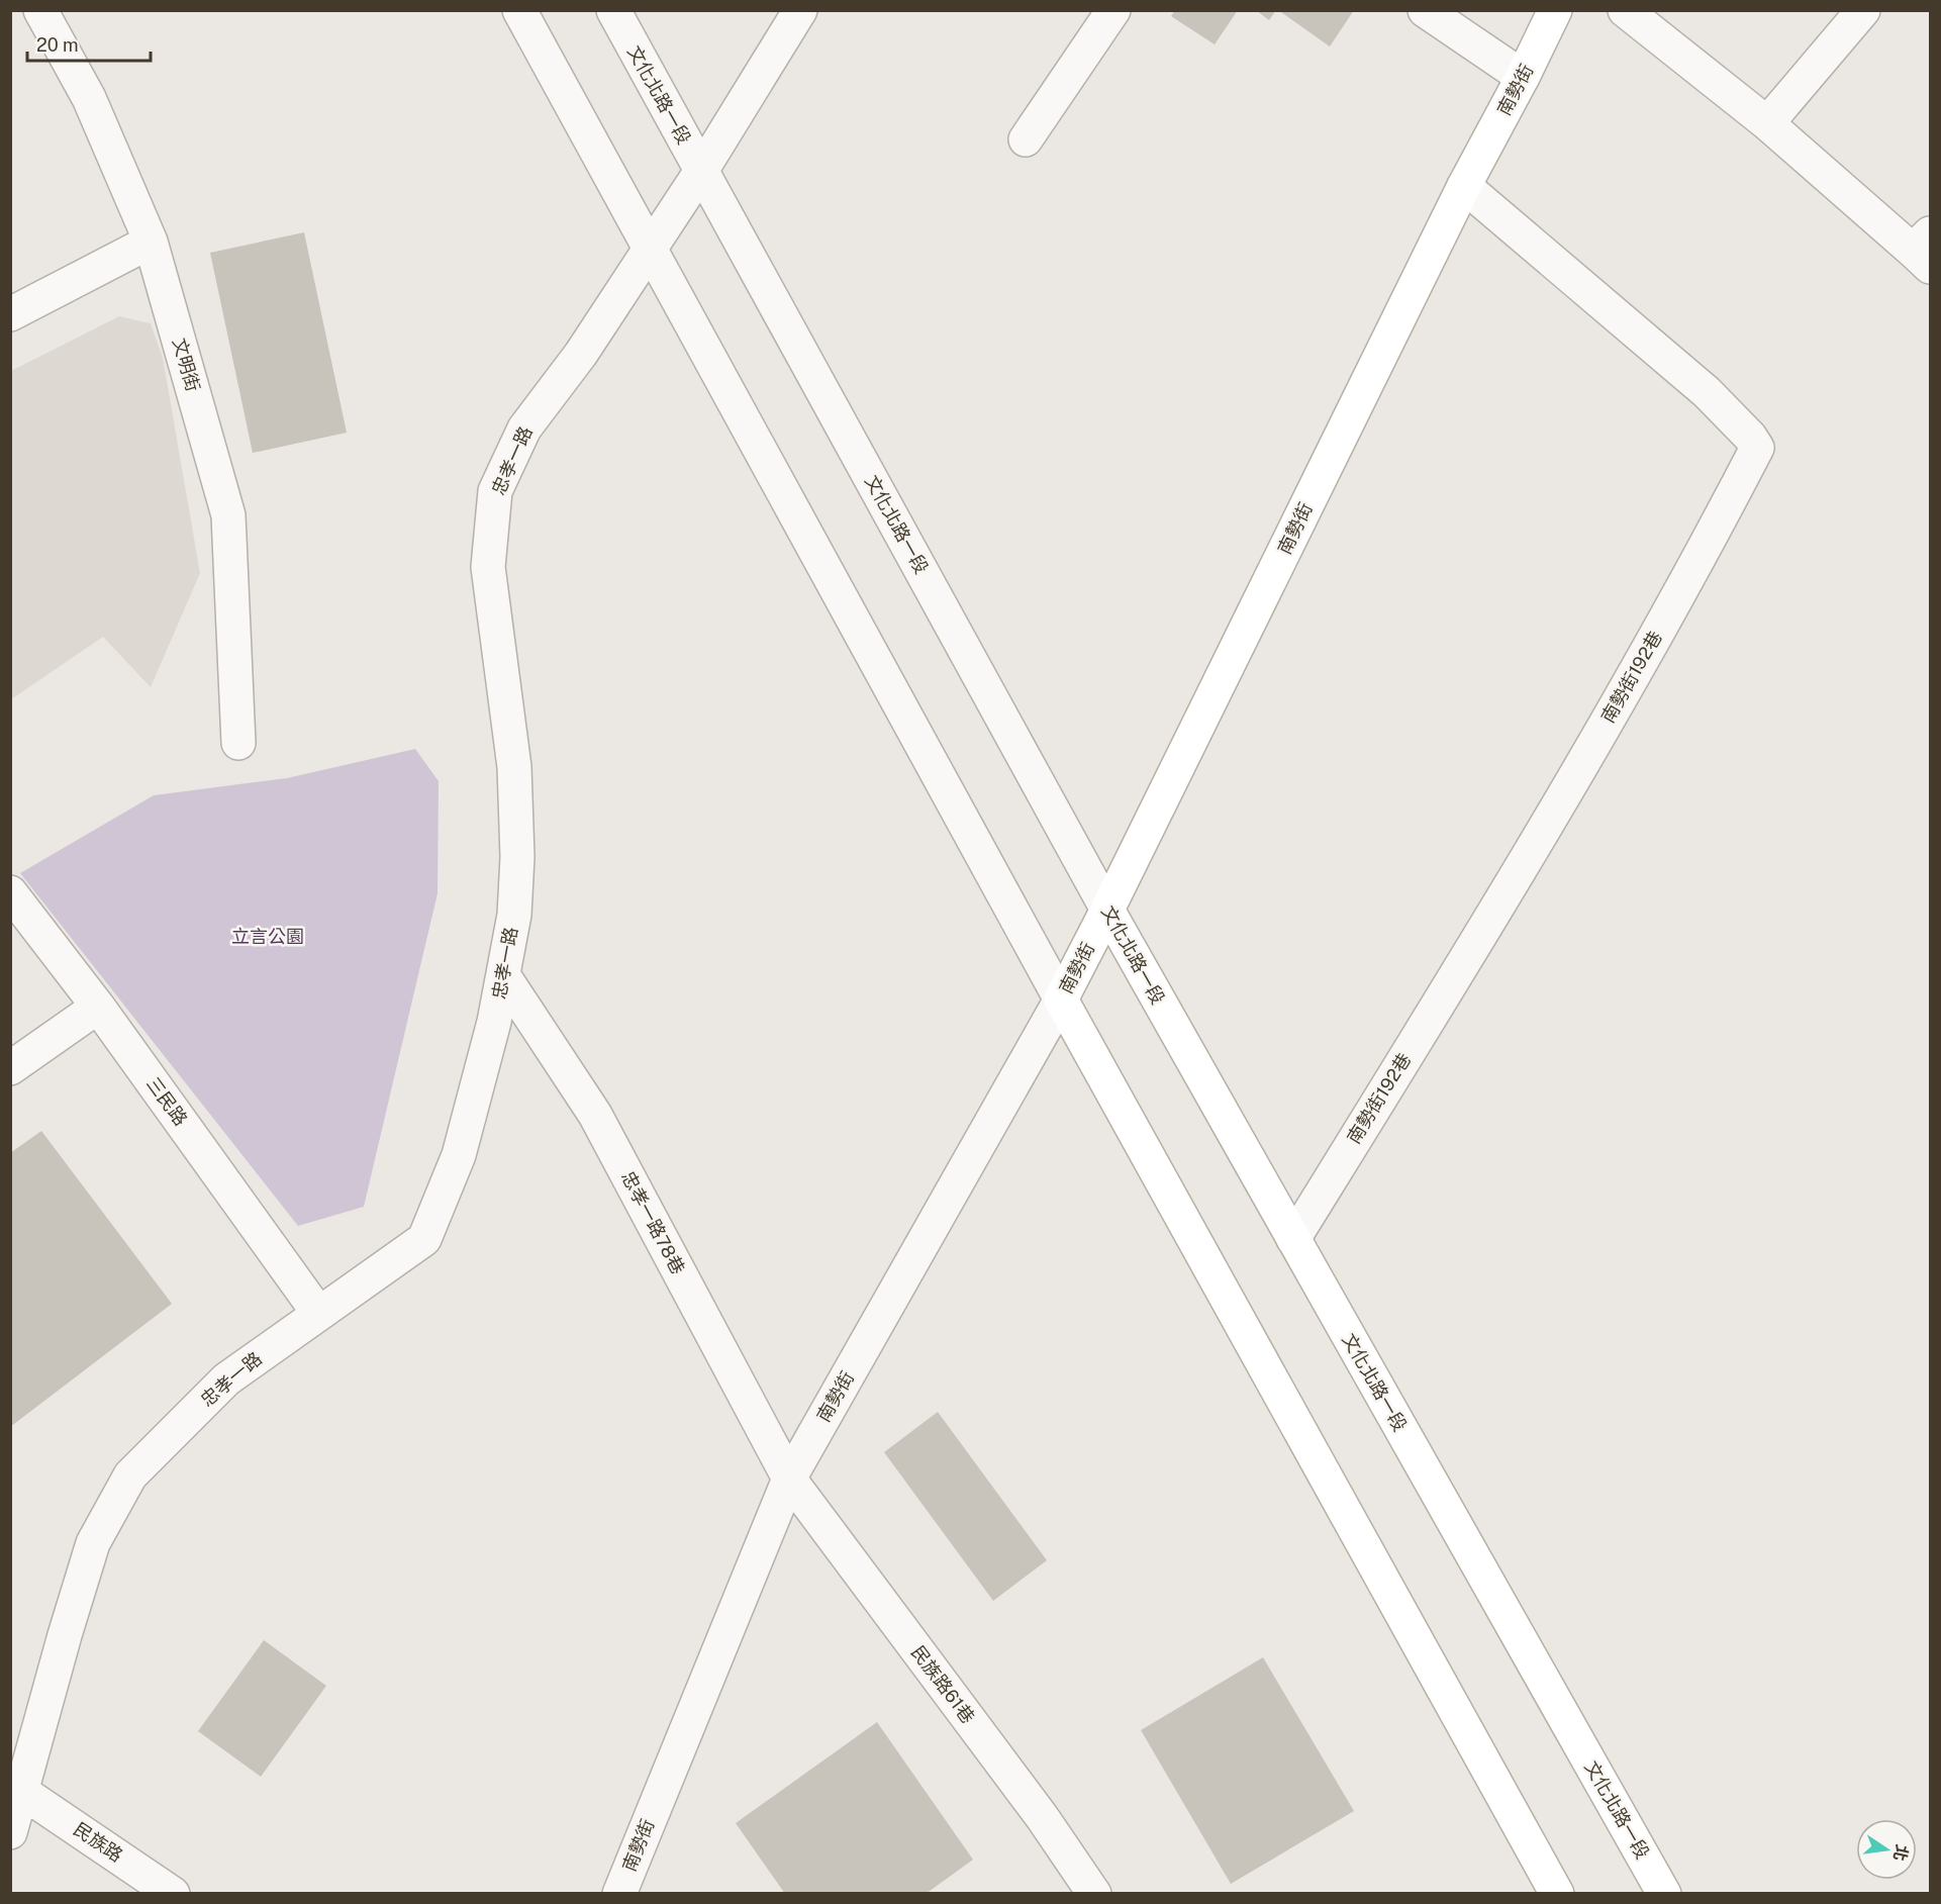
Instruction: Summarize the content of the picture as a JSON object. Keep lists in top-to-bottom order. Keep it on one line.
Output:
{"streets":{"main road":["南勢街","文化北路一段"],"street":["文明街","忠孝一路","南勢街192巷","三民路","忠孝一路78巷","民族路61巷","民族路"]},"crossings":[["南勢街","文化北路一段"],["南勢街","南勢街192巷"],["南勢街","忠孝一路78巷"],["南勢街","民族路61巷"],["文化北路一段","忠孝一路"],["文化北路一段","南勢街192巷"],["忠孝一路","三民路"],["忠孝一路","忠孝一路78巷"],["忠孝一路","民族路"],["忠孝一路78巷","民族路61巷"]],"parks":["立言公園"],"scale_bar":"20 m","north":"right"}
